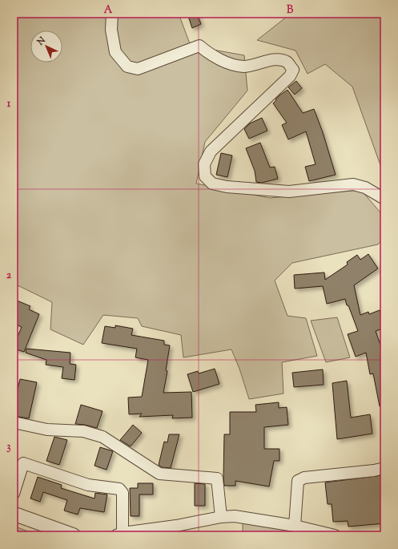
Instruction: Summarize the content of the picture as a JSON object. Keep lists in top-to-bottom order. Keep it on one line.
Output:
{"north":"top left","grid":{"columns":["A","B"],"rows":["1","2","3"]}}
